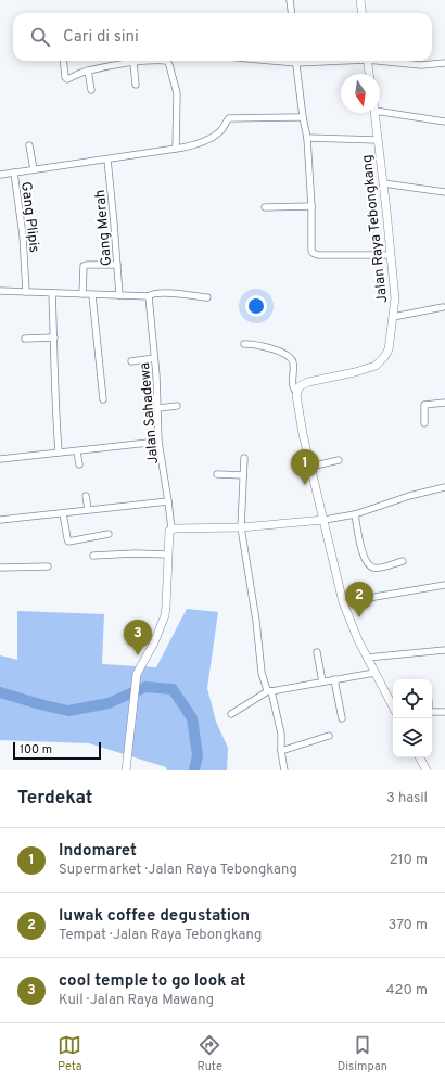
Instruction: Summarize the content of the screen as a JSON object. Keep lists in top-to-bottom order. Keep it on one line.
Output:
{"streets":{"main road":["Jalan Raya Tebongkang"],"street":["Gang Plipis","Gang Merah","Jalan Sahadewa"]},"scale_bar":"100 m","north":"bottom","page":{"search":"Cari di sini","pins":["1","2","3"],"scale":"100 m","heading":["Terdekat","3 hasil"],"list":[{"mark":"1","name":"Indomaret","note":"Supermarket · Jalan Raya Tebongkang","value":"210 m"},{"mark":"2","name":"luwak coffee degustation","note":"Tempat · Jalan Raya Tebongkang","value":"370 m"},{"mark":"3","name":"cool temple to go look at","note":"Kuil · Jalan Raya Mawang","value":"420 m"}],"nav":["Peta","Rute","Disimpan"]}}
